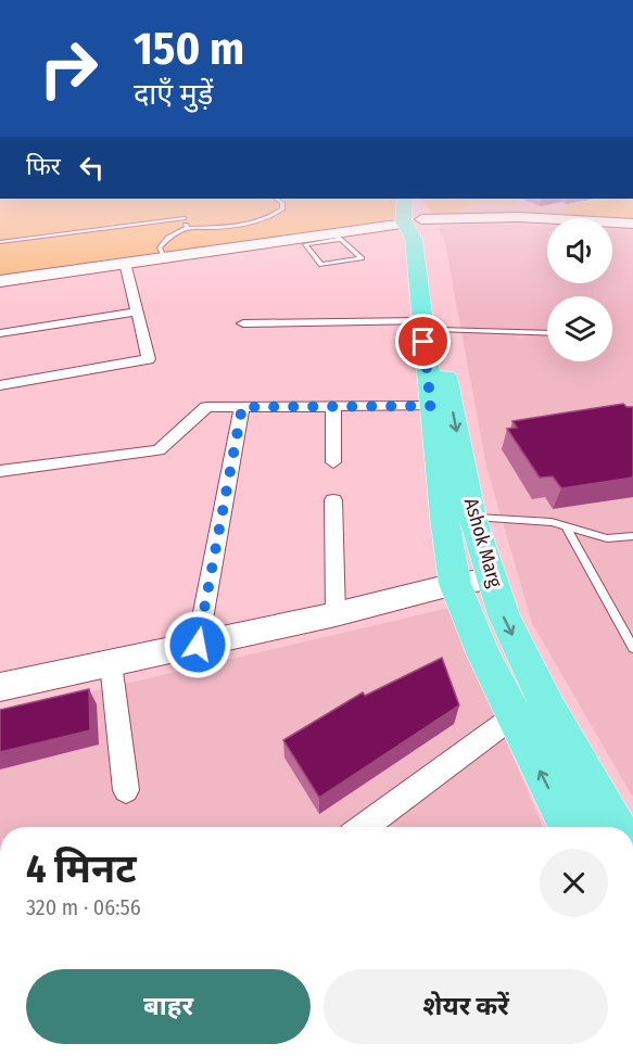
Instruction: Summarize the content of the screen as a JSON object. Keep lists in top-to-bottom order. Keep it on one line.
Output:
{"streets":{"main road":["Ashok Marg"]},"page":{"turn":["150 m","दाएँ मुड़ें"],"then":"फिर","heading":["4 मिनट","320 m · 06:56"],"buttons":["बाहर","शेयर करें"]}}
